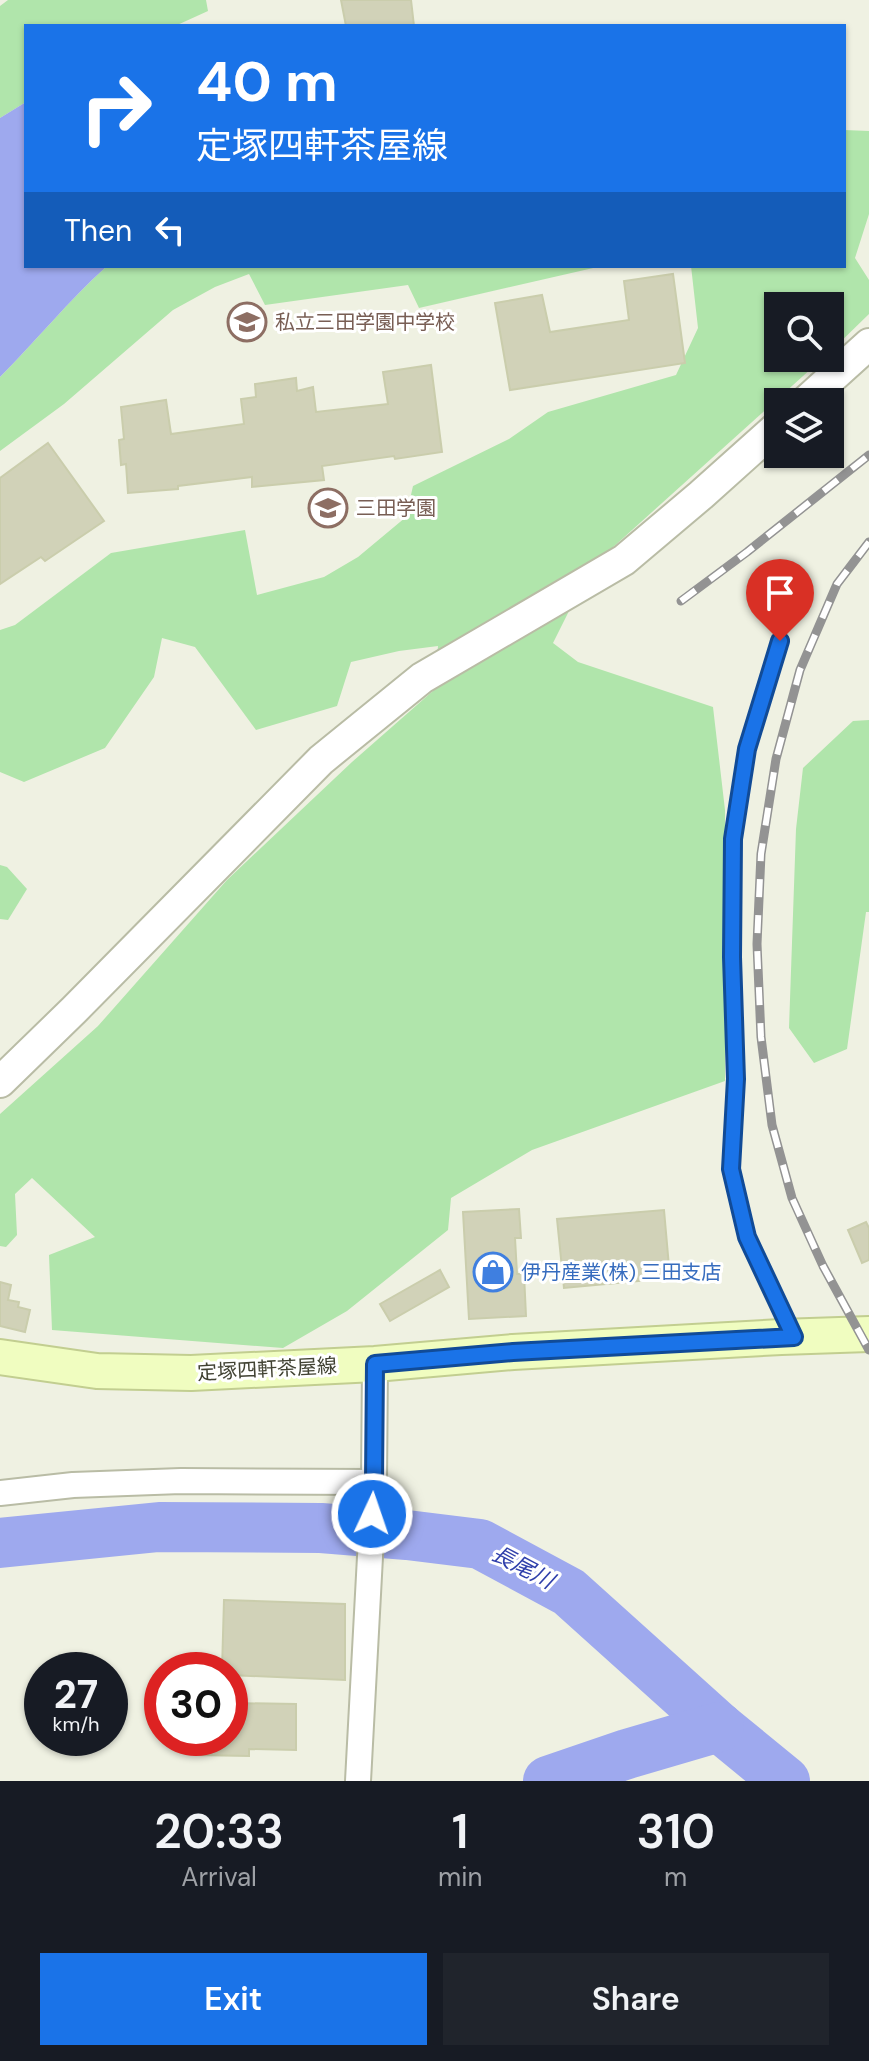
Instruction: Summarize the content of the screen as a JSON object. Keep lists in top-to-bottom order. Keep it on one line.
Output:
{"streets":{"main road":["定塚四軒茶屋線"]},"water":["長尾川"],"places":{"school or university":["私立三田学園中学校","三田学園"],"shop":["伊丹産業(株) 三田支店"]},"page":{"turn":["40 m","定塚四軒茶屋線"],"then":"Then","speed":"27 km/h","limit":"30","eta":["20:33","Arrival","1","min","310","m"],"buttons":["Exit","Share"]}}
